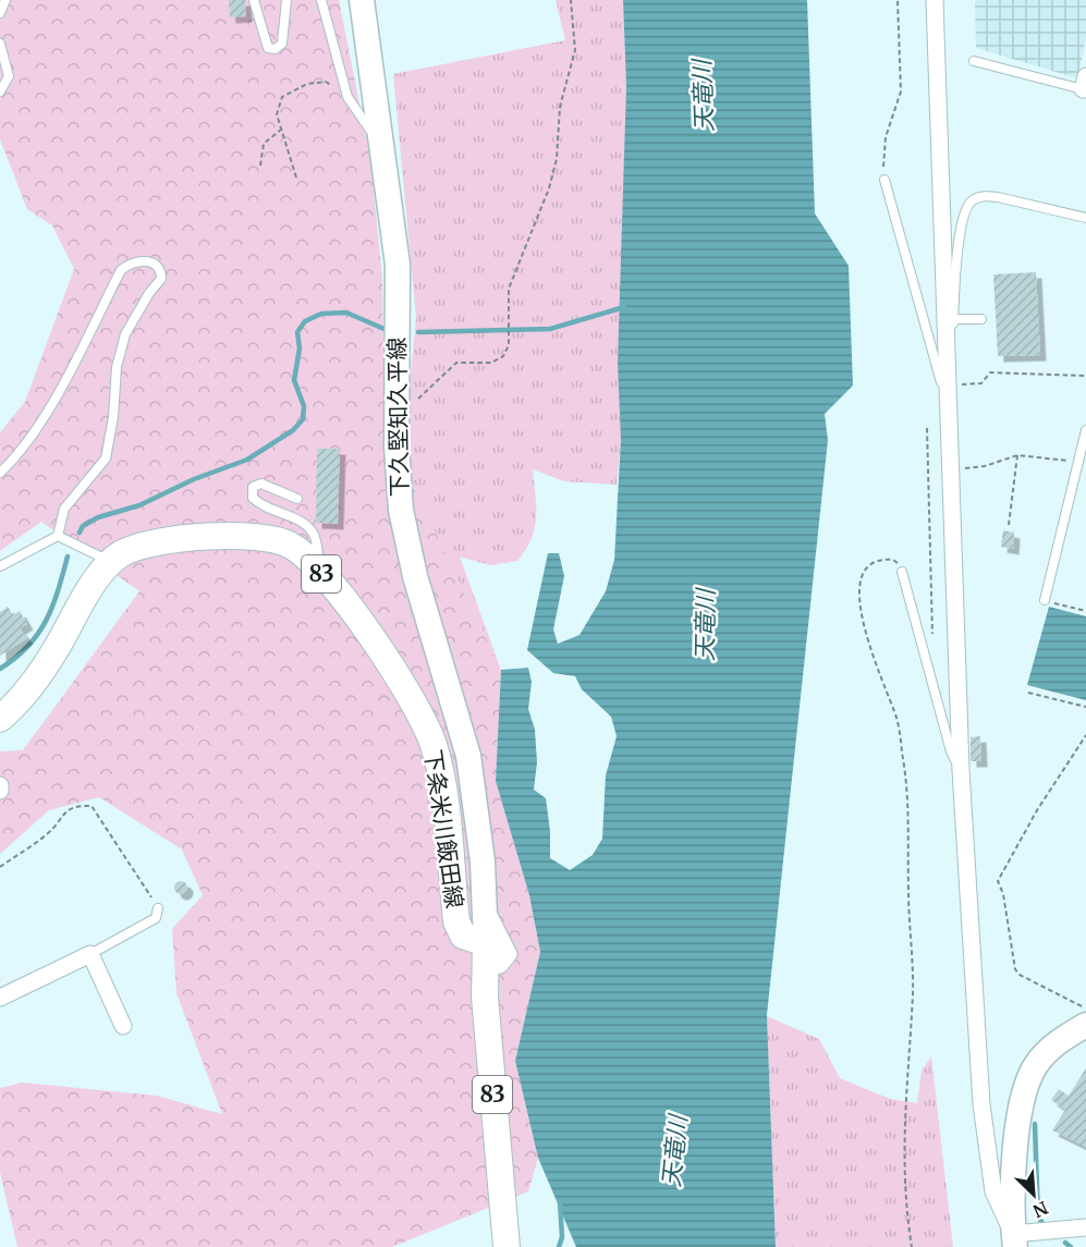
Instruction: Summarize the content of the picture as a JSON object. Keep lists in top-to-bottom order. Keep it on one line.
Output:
{"streets":{"main road":["下久堅知久平線","83","下条米川飯田線"]},"crossings":[["下久堅知久平線","83"],["下久堅知久平線","下条米川飯田線"],["83","下条米川飯田線"]],"water":["天竜川"],"north":"bottom right"}
